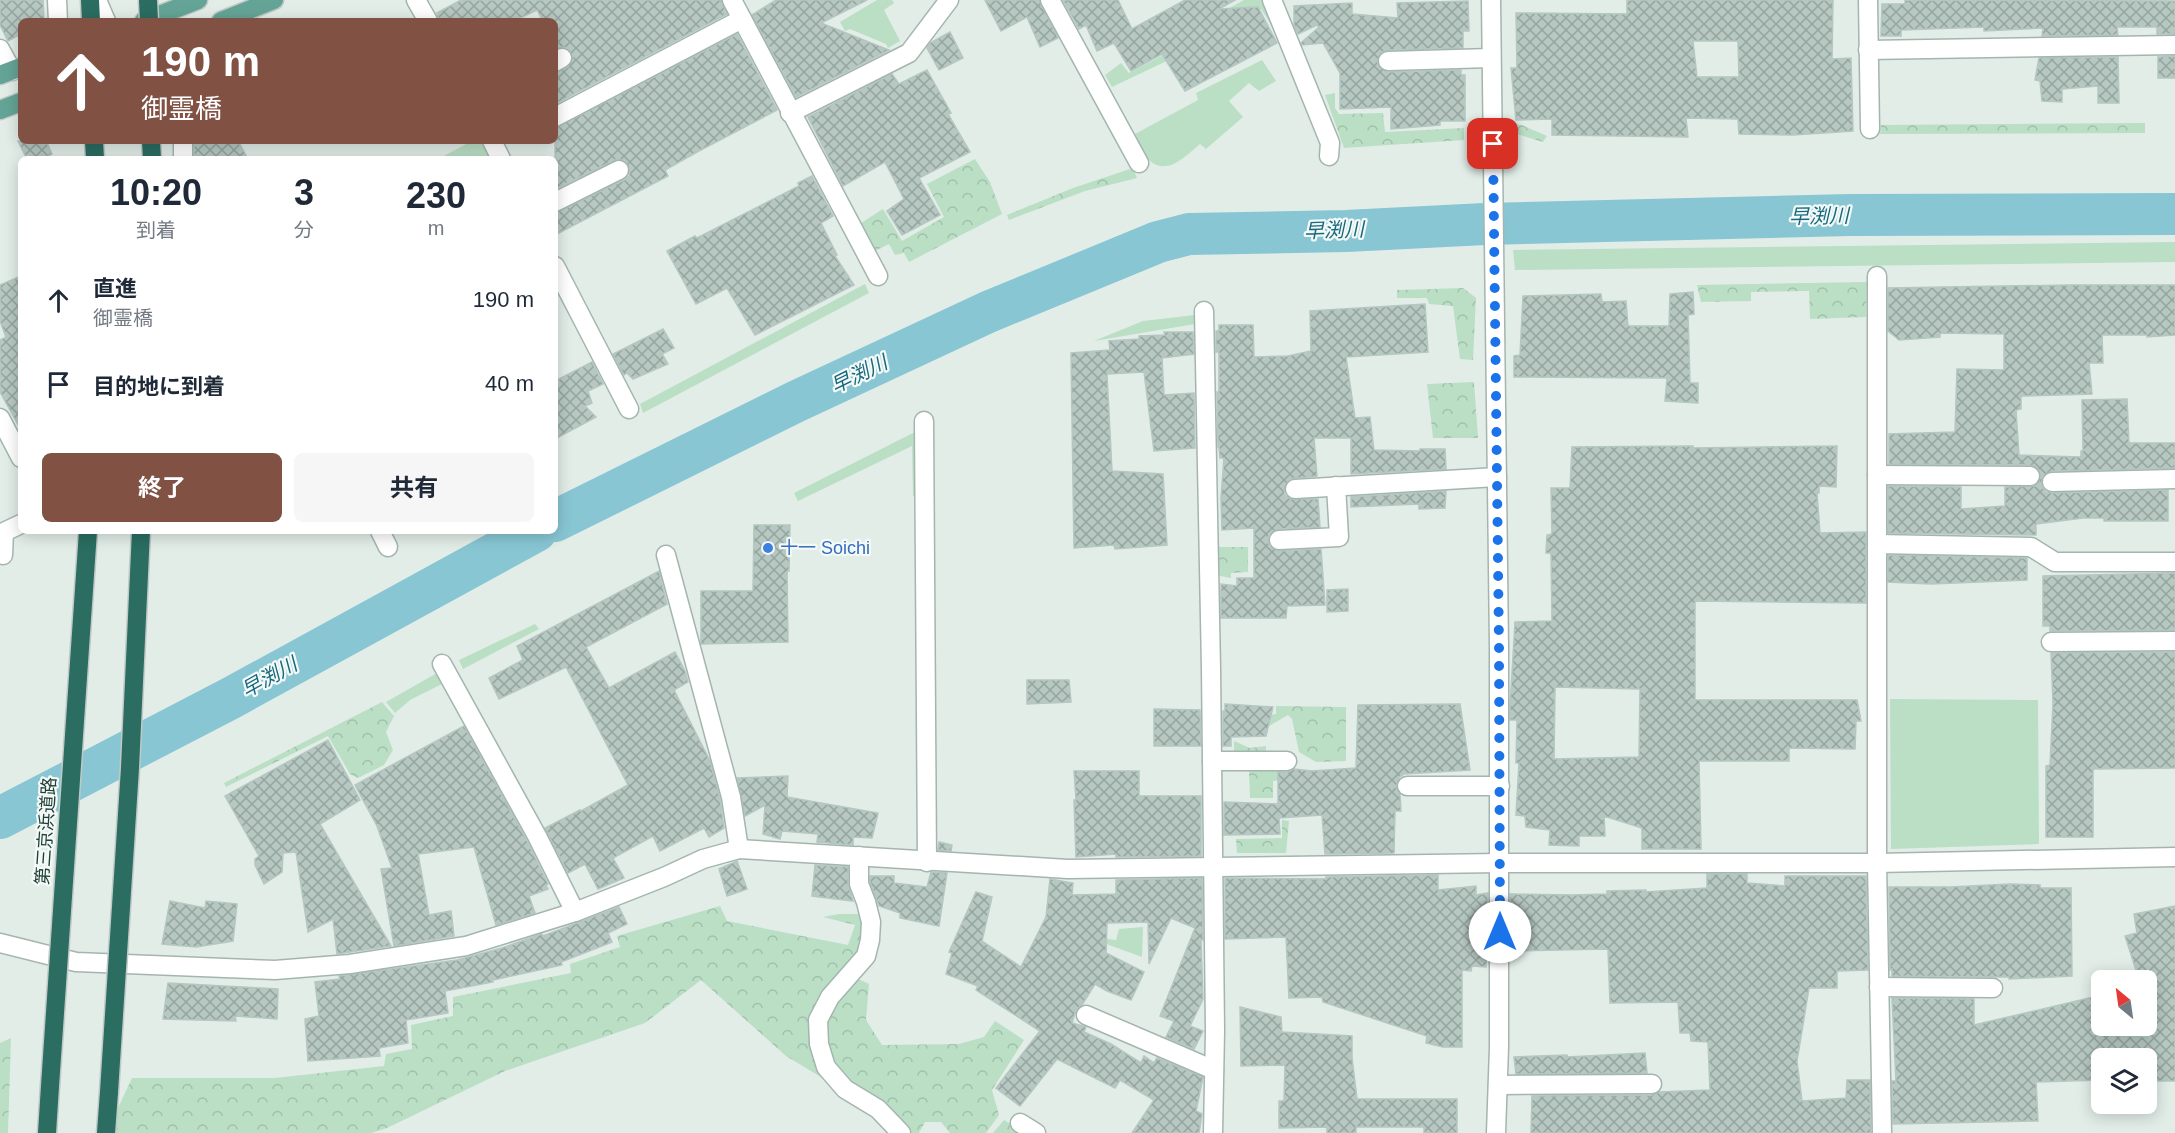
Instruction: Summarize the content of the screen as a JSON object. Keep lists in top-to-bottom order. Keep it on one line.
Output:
{"streets":{"highway":["第三京浜道路"]},"water":["早渕川"],"places":["十一 Soichi"],"north":"top left","page":{"turn":["190 m","御霊橋"],"eta":["10:20","到着","3","分","230","m"],"list":[{"name":"直進","note":"御霊橋","value":"190 m"},{"name":"目的地に到着","value":"40 m"}],"buttons":["終了","共有"]}}
